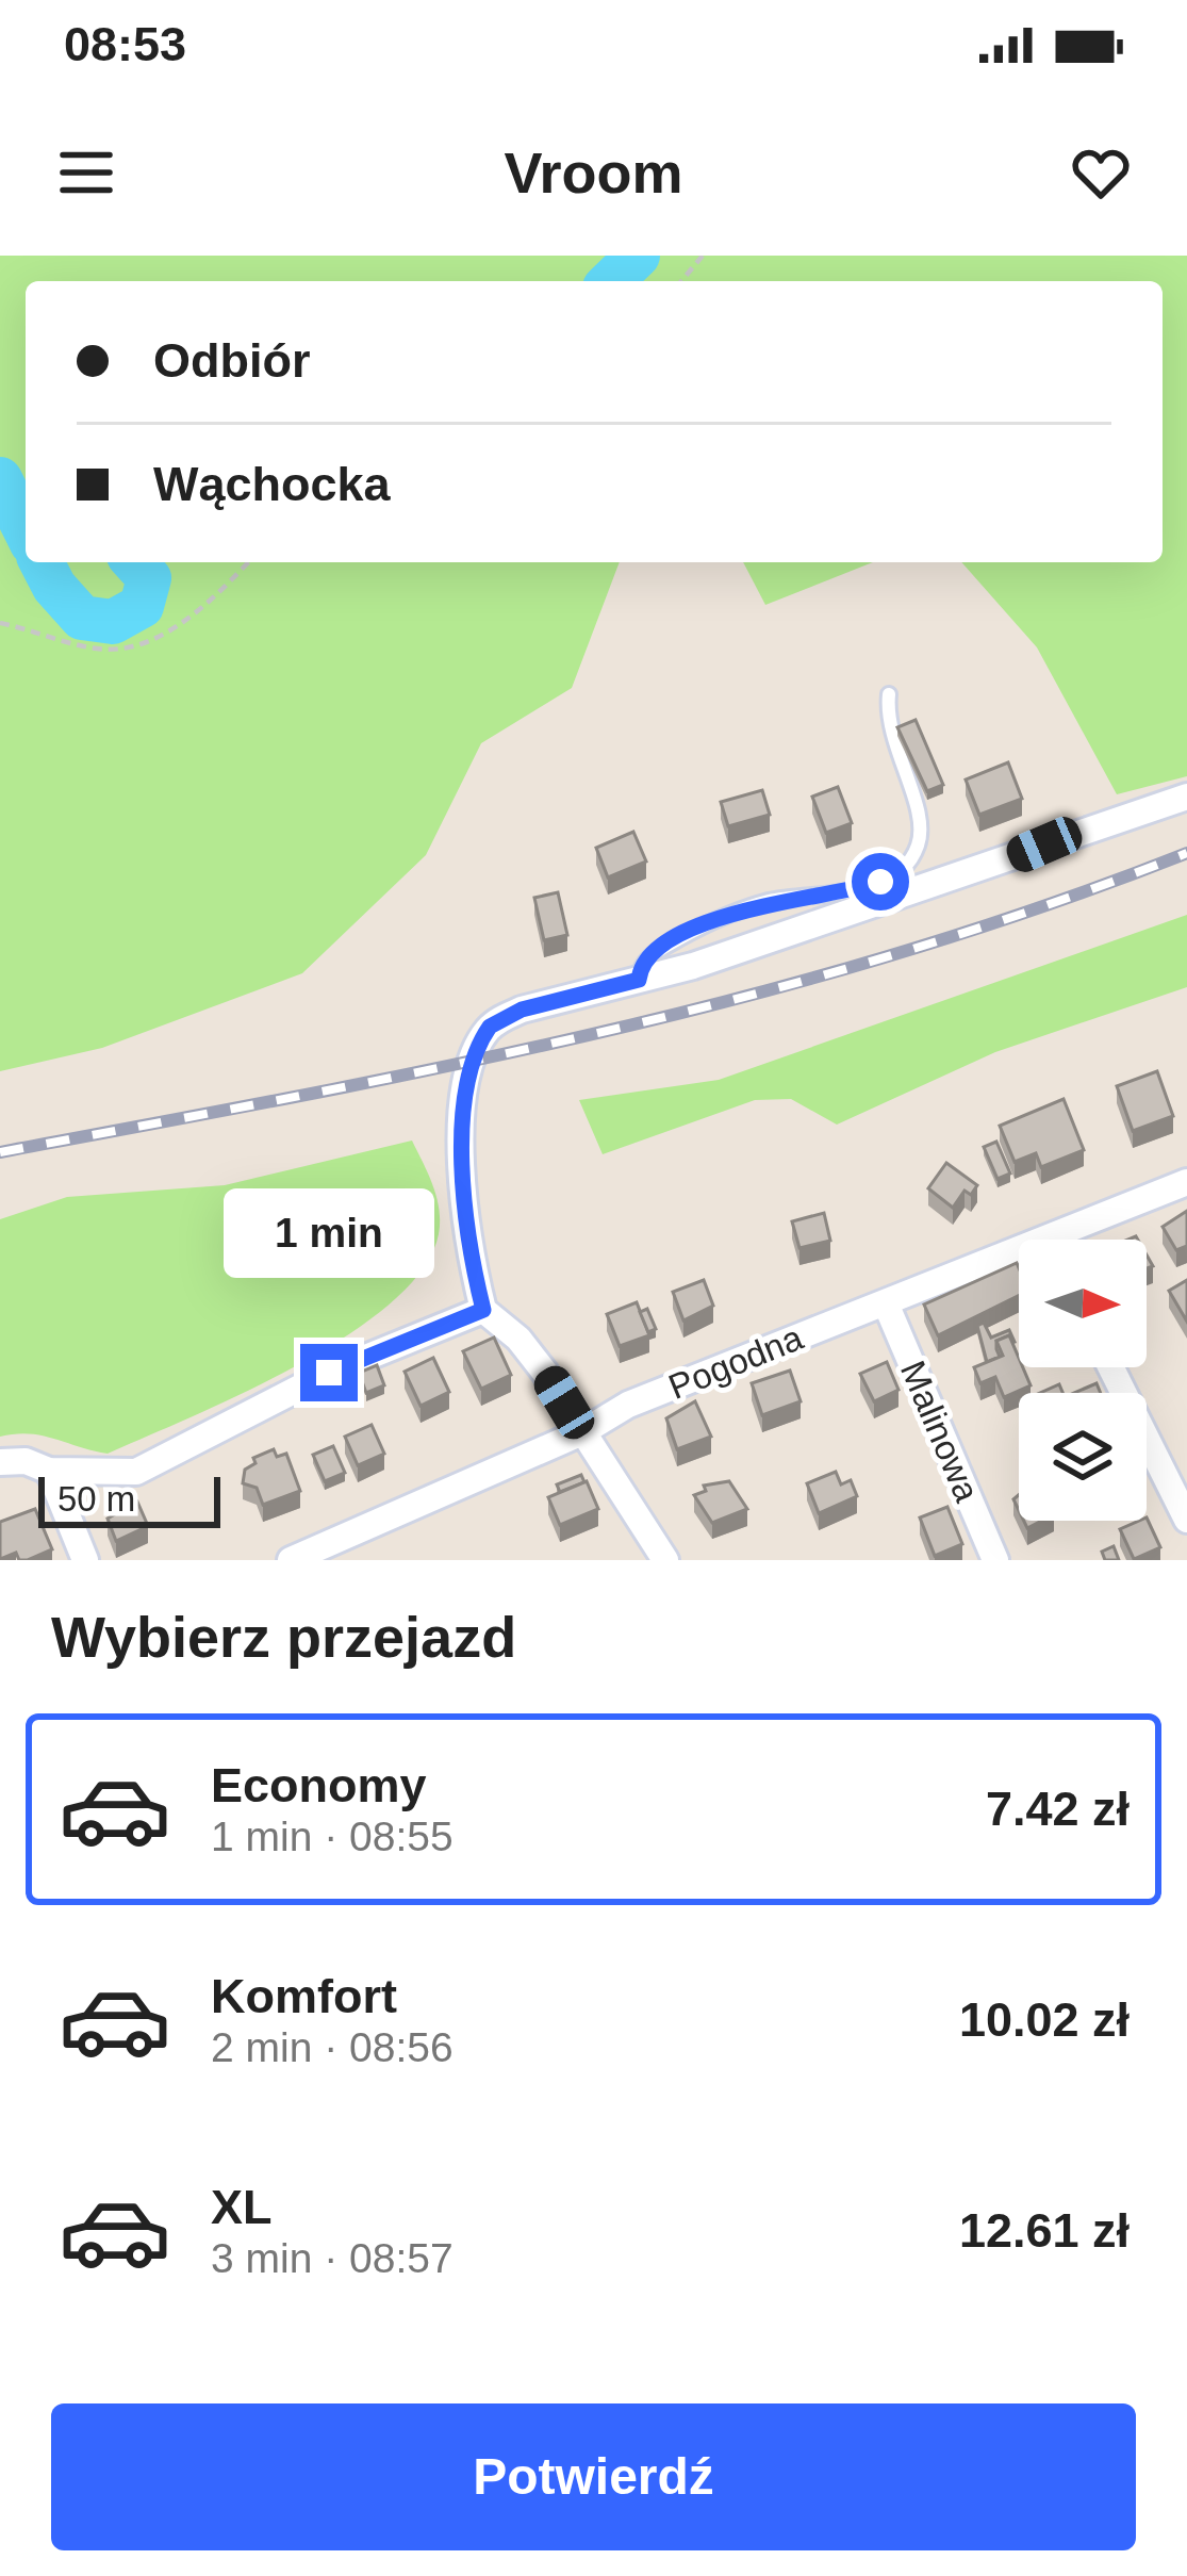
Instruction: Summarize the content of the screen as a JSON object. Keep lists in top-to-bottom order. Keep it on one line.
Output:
{"streets":{"street":["Pogodna","Malinowa"]},"crossings":[["Pogodna","Malinowa"]],"scale_bar":"50 m","north":"right","page":{"status":"08:53","header":"Vroom","banner":["Odbiór","Wąchocka"],"bubble":"1 min","scale":"50 m","heading":"Wybierz przejazd","list":[{"name":"Economy","note":"1 min · 08:55","value":"7.42 zł"},{"name":"Komfort","note":"2 min · 08:56","value":"10.02 zł"},{"name":"XL","note":"3 min · 08:57","value":"12.61 zł"}],"buttons":"Potwierdź"}}
